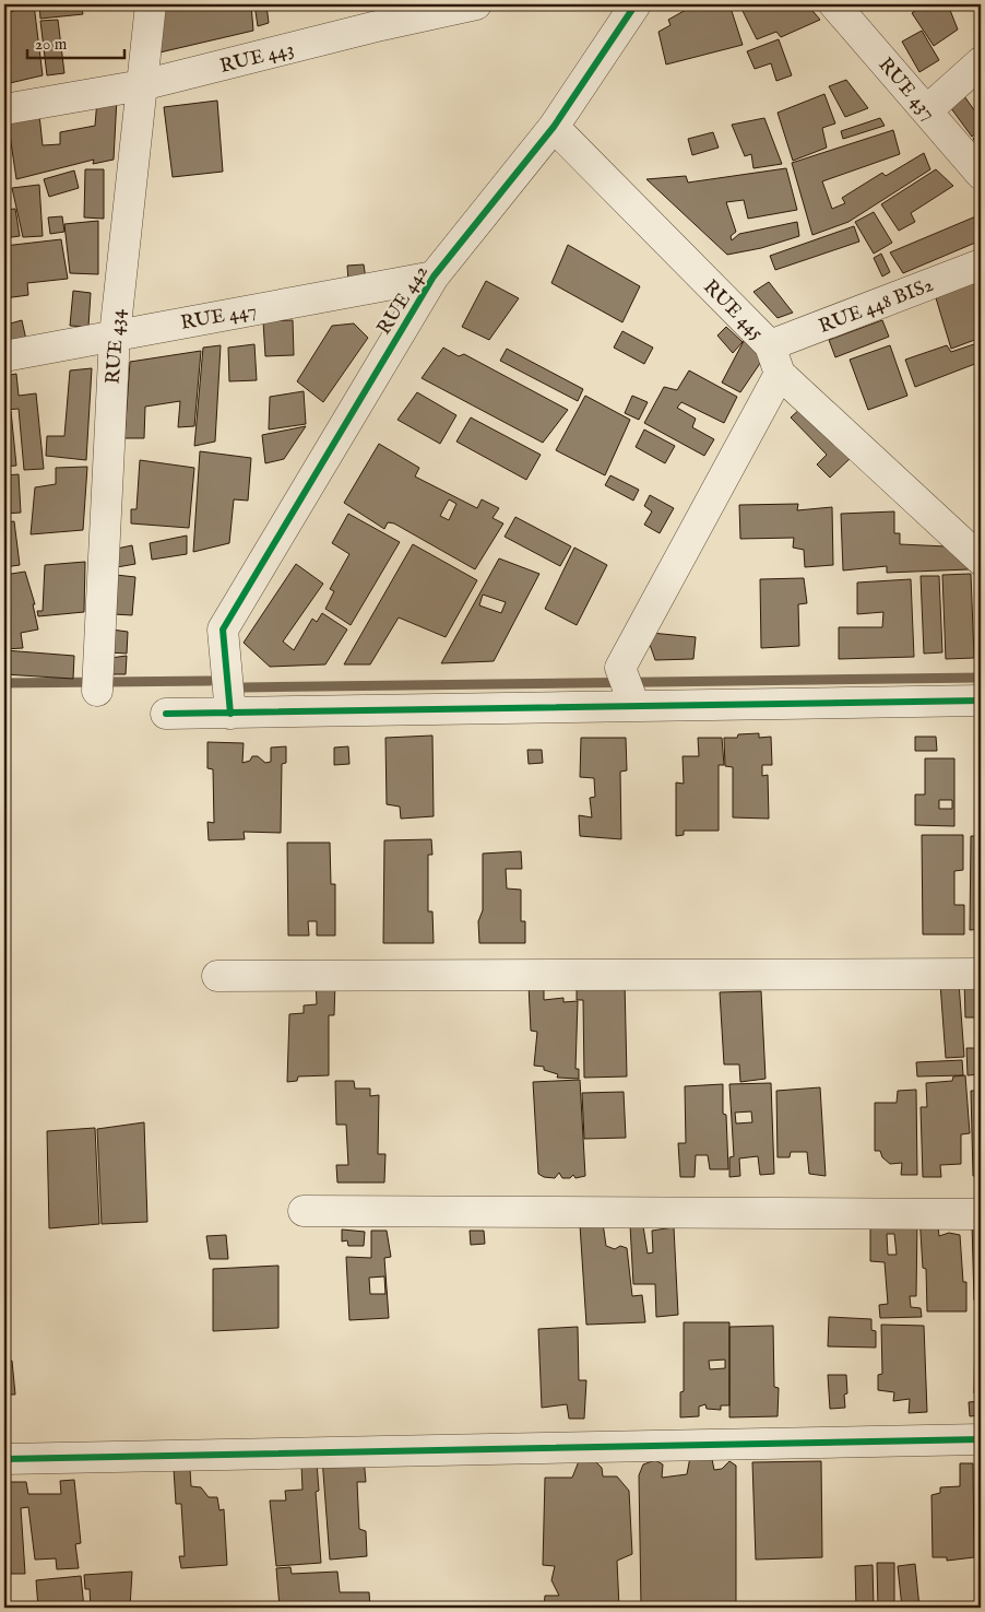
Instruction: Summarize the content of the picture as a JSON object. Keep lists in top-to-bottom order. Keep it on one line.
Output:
{"streets":{"street":["RUE 443","RUE 437","RUE 442","RUE 448 BIS2","RUE 445","RUE 447","RUE 434"]},"crossings":[["RUE 443","RUE 434"],["RUE 442","RUE 445"],["RUE 442","RUE 447"],["RUE 448 BIS2","RUE 445"],["RUE 447","RUE 434"]],"scale_bar":"20 m"}
